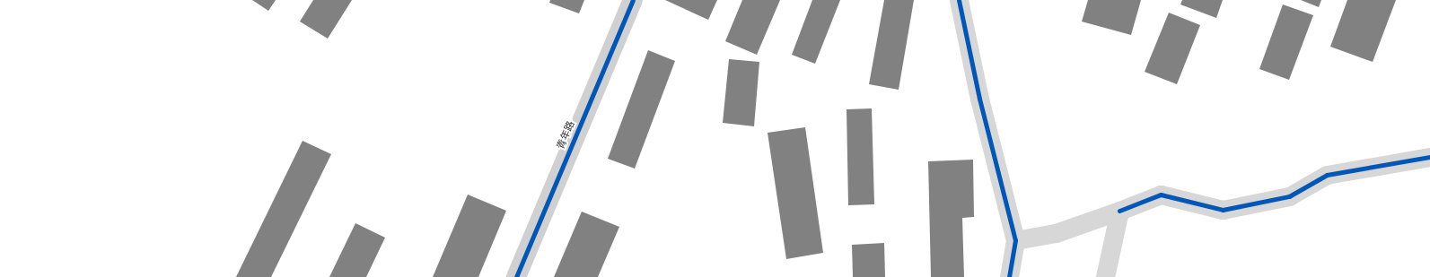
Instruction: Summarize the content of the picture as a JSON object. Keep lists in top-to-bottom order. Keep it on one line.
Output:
{"streets":{"street":["青年路"]}}
